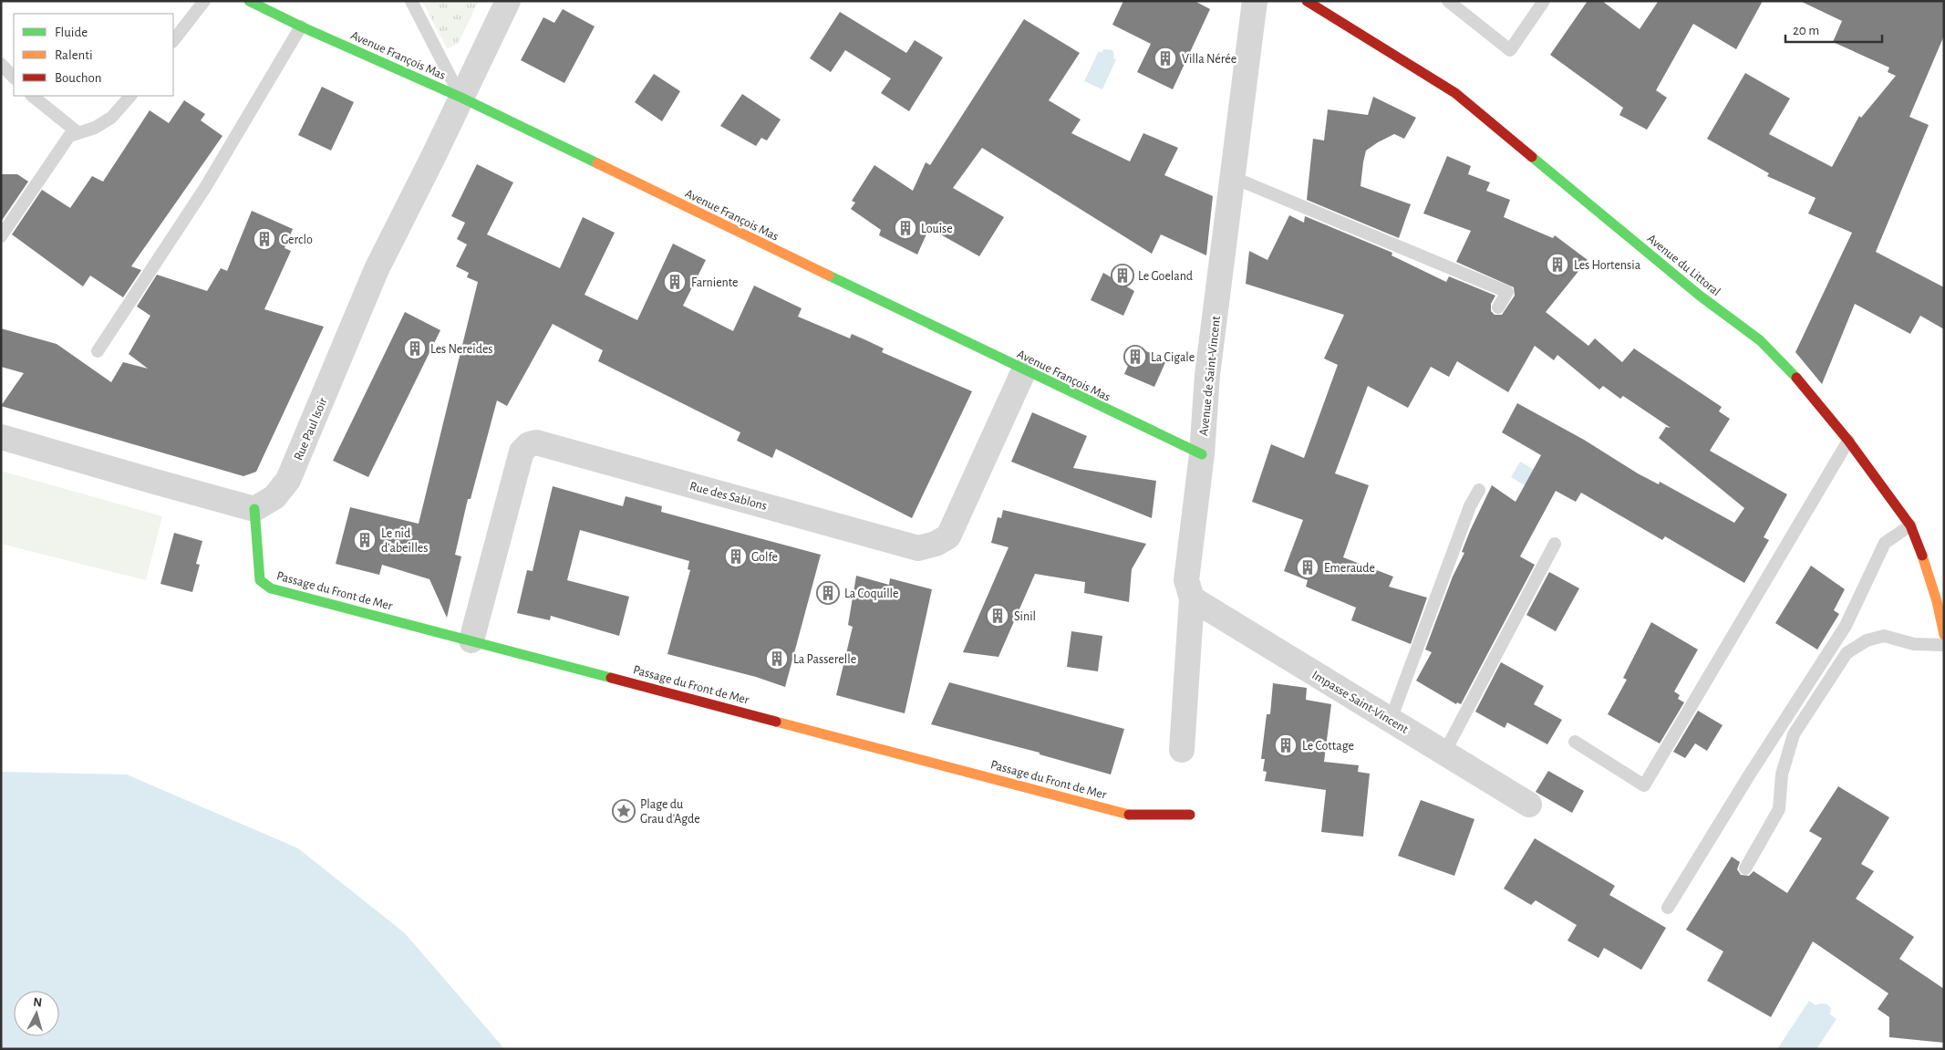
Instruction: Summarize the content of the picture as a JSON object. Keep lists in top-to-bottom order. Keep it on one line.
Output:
{"streets":{"street":["Avenue François Mas","Avenue du Littoral","Avenue de Saint-Vincent","Rue Paul Isoir","Rue des Sablons","Passage du Front de Mer","Impasse Saint-Vincent"]},"crossings":[["Avenue François Mas","Avenue de Saint-Vincent"],["Avenue François Mas","Rue Paul Isoir"],["Avenue François Mas","Rue des Sablons"],["Avenue de Saint-Vincent","Impasse Saint-Vincent"],["Rue Paul Isoir","Passage du Front de Mer"],["Rue des Sablons","Passage du Front de Mer"]],"places":{"building":["Villa Nérée","Louise","Gerclo","Les Hortensia","Le Goeland","Farniente","Les Nereides","La Cigale","Le nid d'abeilles","Golfe","Emeraude","La Coquille","Sinil","La Passerelle","Le Cottage"],"place":["Plage du Grau d'Agde"]},"legend":["Fluide","Ralenti","Bouchon"],"scale_bar":"20 m","north":"top"}
